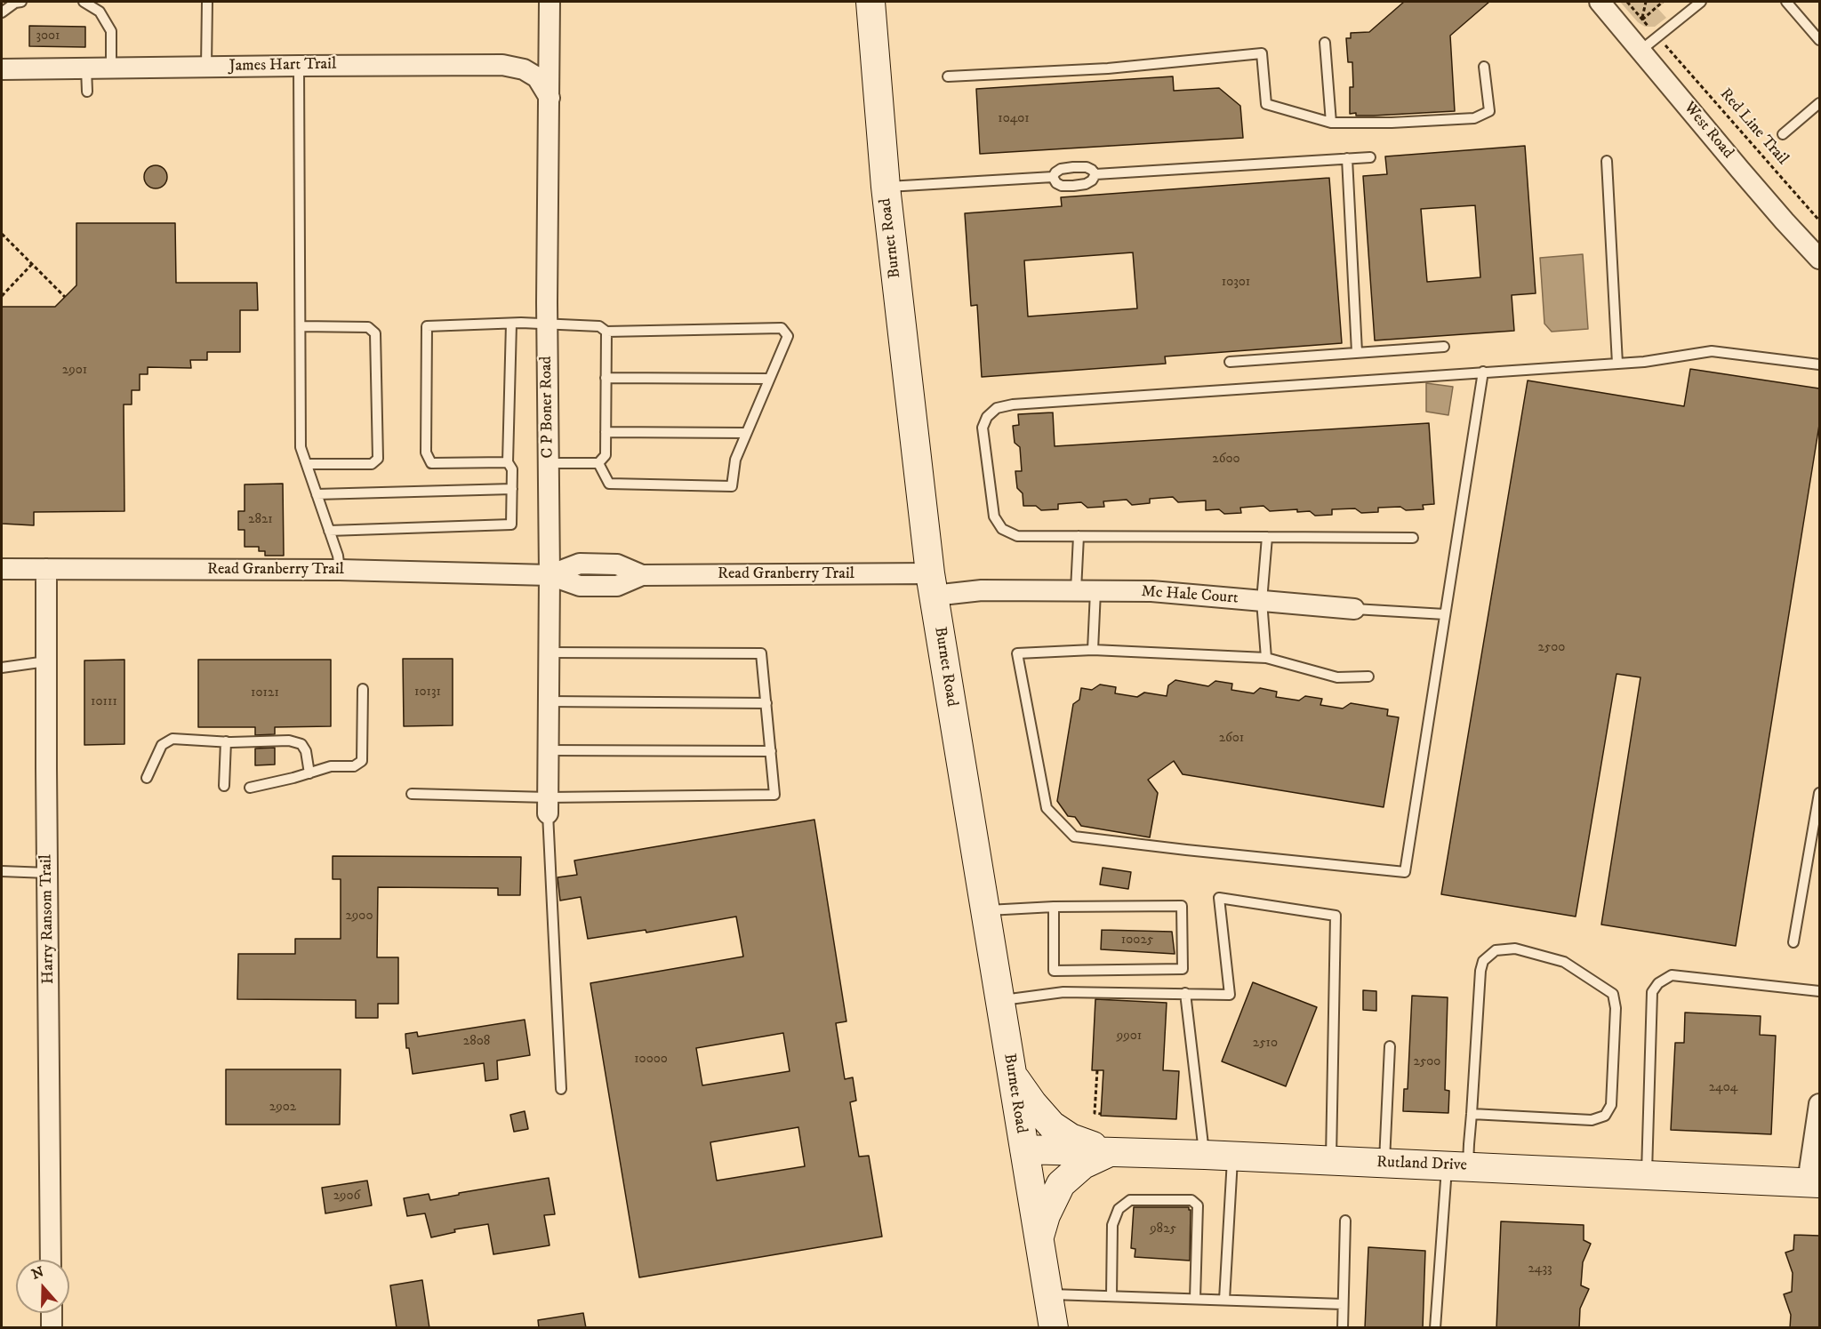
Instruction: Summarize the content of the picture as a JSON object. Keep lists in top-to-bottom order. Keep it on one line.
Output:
{"streets":{"main road":["Burnet Road","Rutland Drive"],"street":["James Hart Trail","West Road","C P Boner Road","Read Granberry Trail","Mc Hale Court","Harry Ransom Trail"],"path":["Red Line Trail"]},"crossings":[["James Hart Trail","C P Boner Road"],["Burnet Road","Read Granberry Trail"],["Burnet Road","Mc Hale Court"],["Burnet Road","Rutland Drive"],["C P Boner Road","Read Granberry Trail"],["Read Granberry Trail","Mc Hale Court"],["Read Granberry Trail","Harry Ransom Trail"]],"house_numbers":["3001","10401","10301","2901","2600","2821","2500","10131","10121","10111","2601","2900","10025","9901","2808","2510","10000","2500","2404","2902","2906","9825","2433"],"north":"top"}
